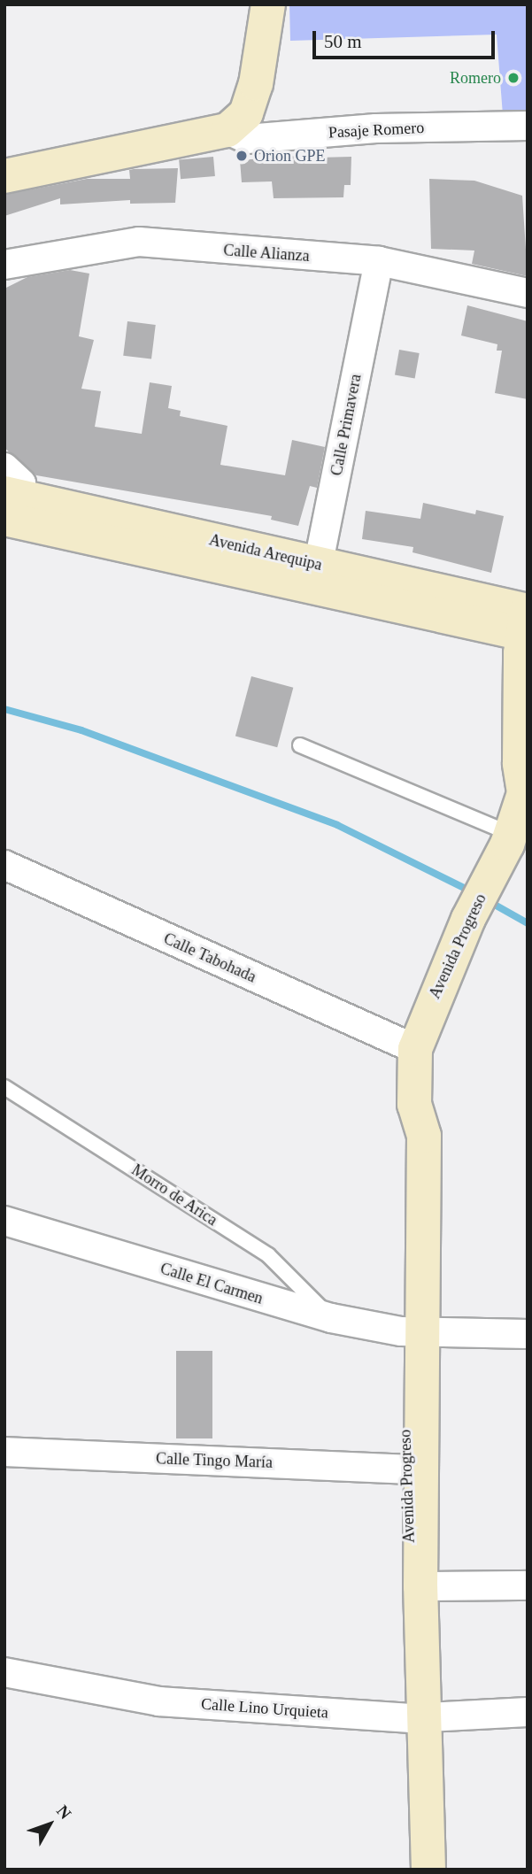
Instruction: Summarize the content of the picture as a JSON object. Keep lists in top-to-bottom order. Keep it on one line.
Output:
{"streets":{"main road":["Avenida Arequipa","Avenida Progreso"],"street":["Pasaje Romero","Calle Alianza","Calle Primavera","Calle Tabohada","Calle El Carmen","Calle Tingo María","Calle Lino Urquieta"],"lane":["Morro de Arica"]},"crossings":[["Calle Alianza","Calle Primavera"],["Calle Primavera","Avenida Arequipa"],["Avenida Arequipa","Avenida Progreso"],["Avenida Progreso","Calle Tabohada"],["Avenida Progreso","Calle El Carmen"],["Avenida Progreso","Calle Tingo María"],["Avenida Progreso","Calle Lino Urquieta"],["Morro de Arica","Calle El Carmen"]],"places":["Romero","Orion GPE"],"scale_bar":"50 m","north":"top right"}
